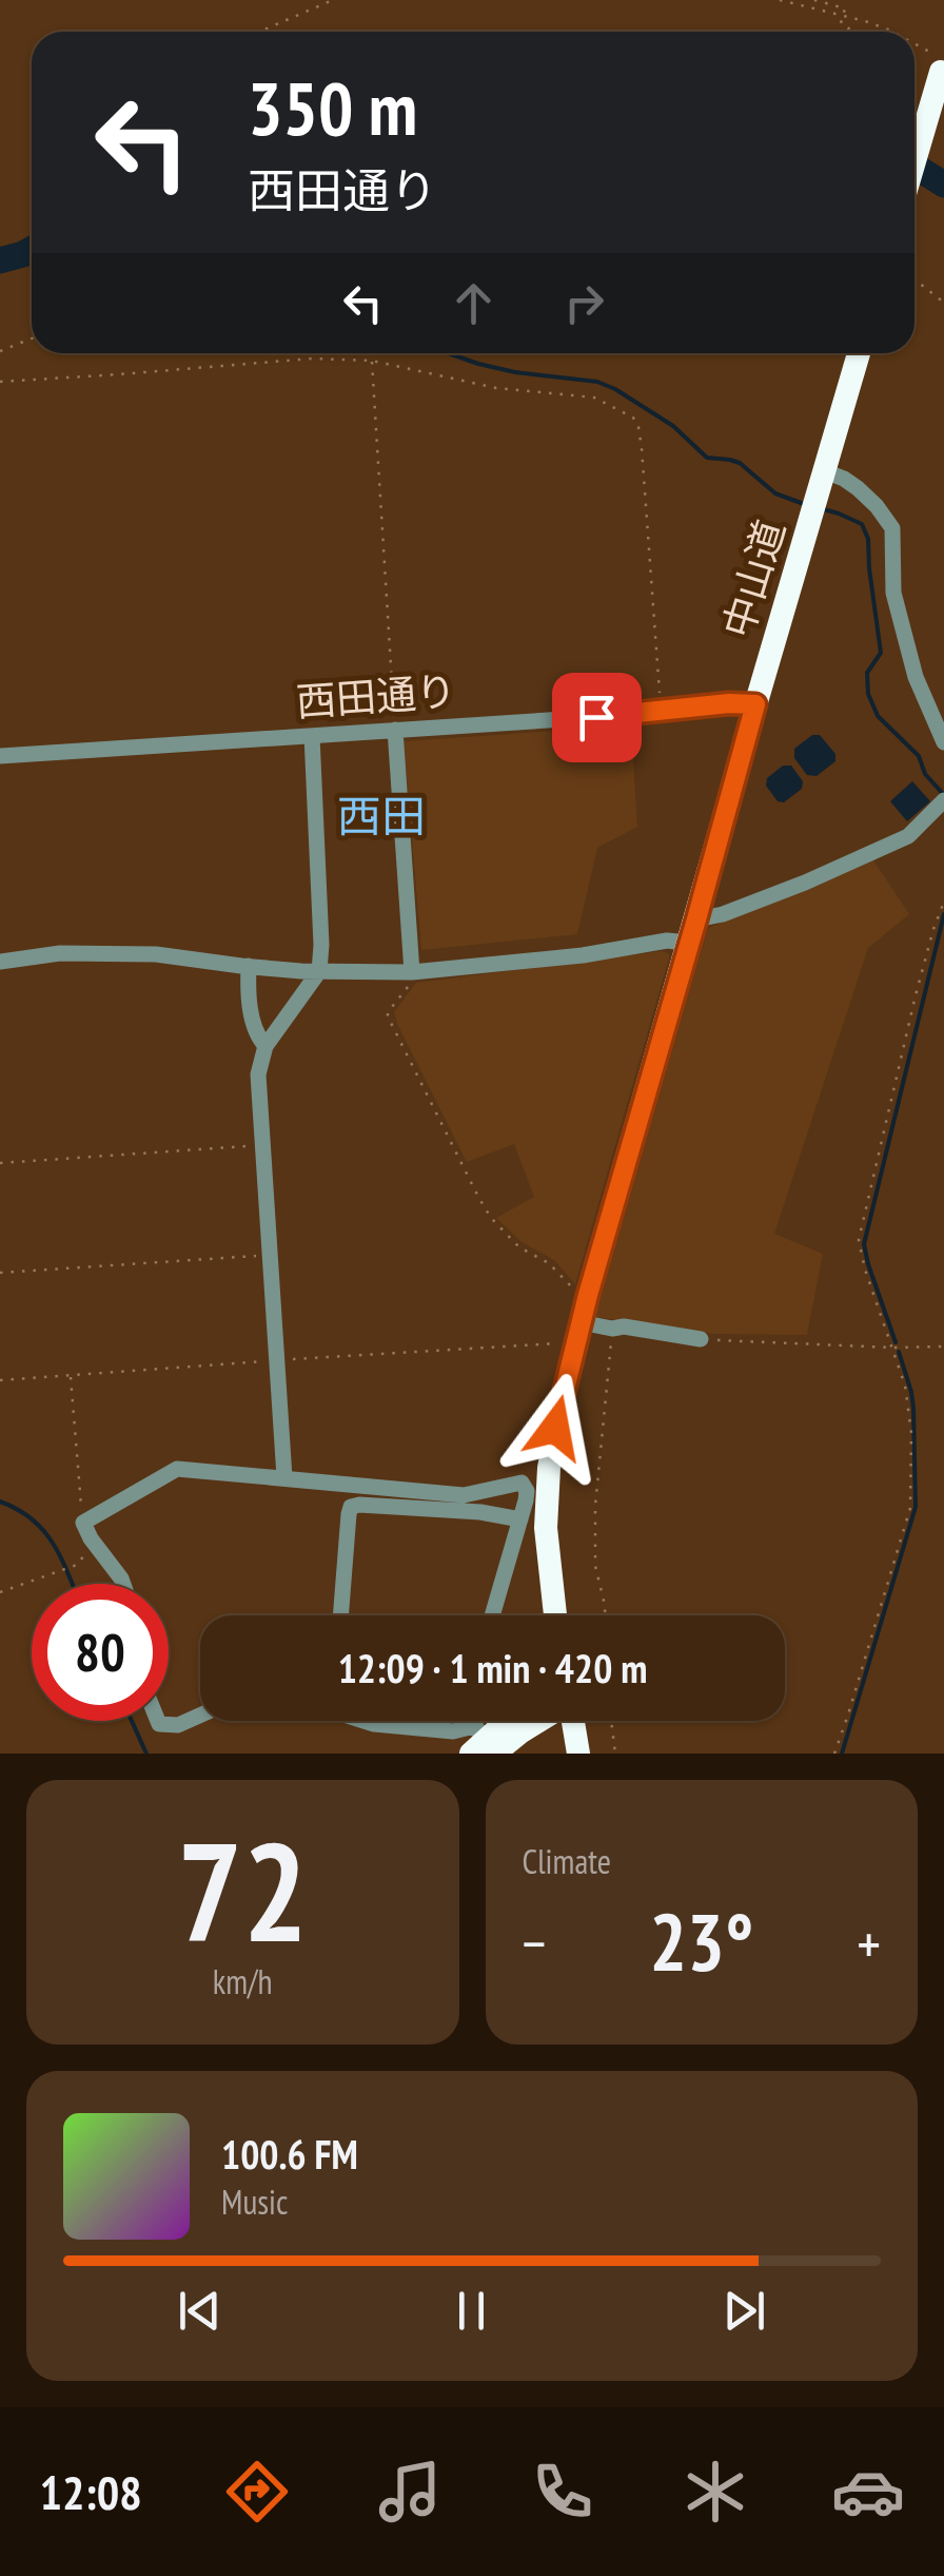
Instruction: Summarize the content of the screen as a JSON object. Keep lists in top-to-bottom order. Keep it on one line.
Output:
{"streets":{"highway":["中山道"],"street":["西田通り"]},"crossings":[["中山道","西田通り"]],"districts":["西田"],"page":{"turn":["350 m","西田通り"],"limit":"80","trip":"12:09 · 1 min · 420 m","tile":[["72","km/h"],"Climate"],"heat":["−","23°","+"],"song":["100.6 FM","Music"],"tabs":"12:08"}}
